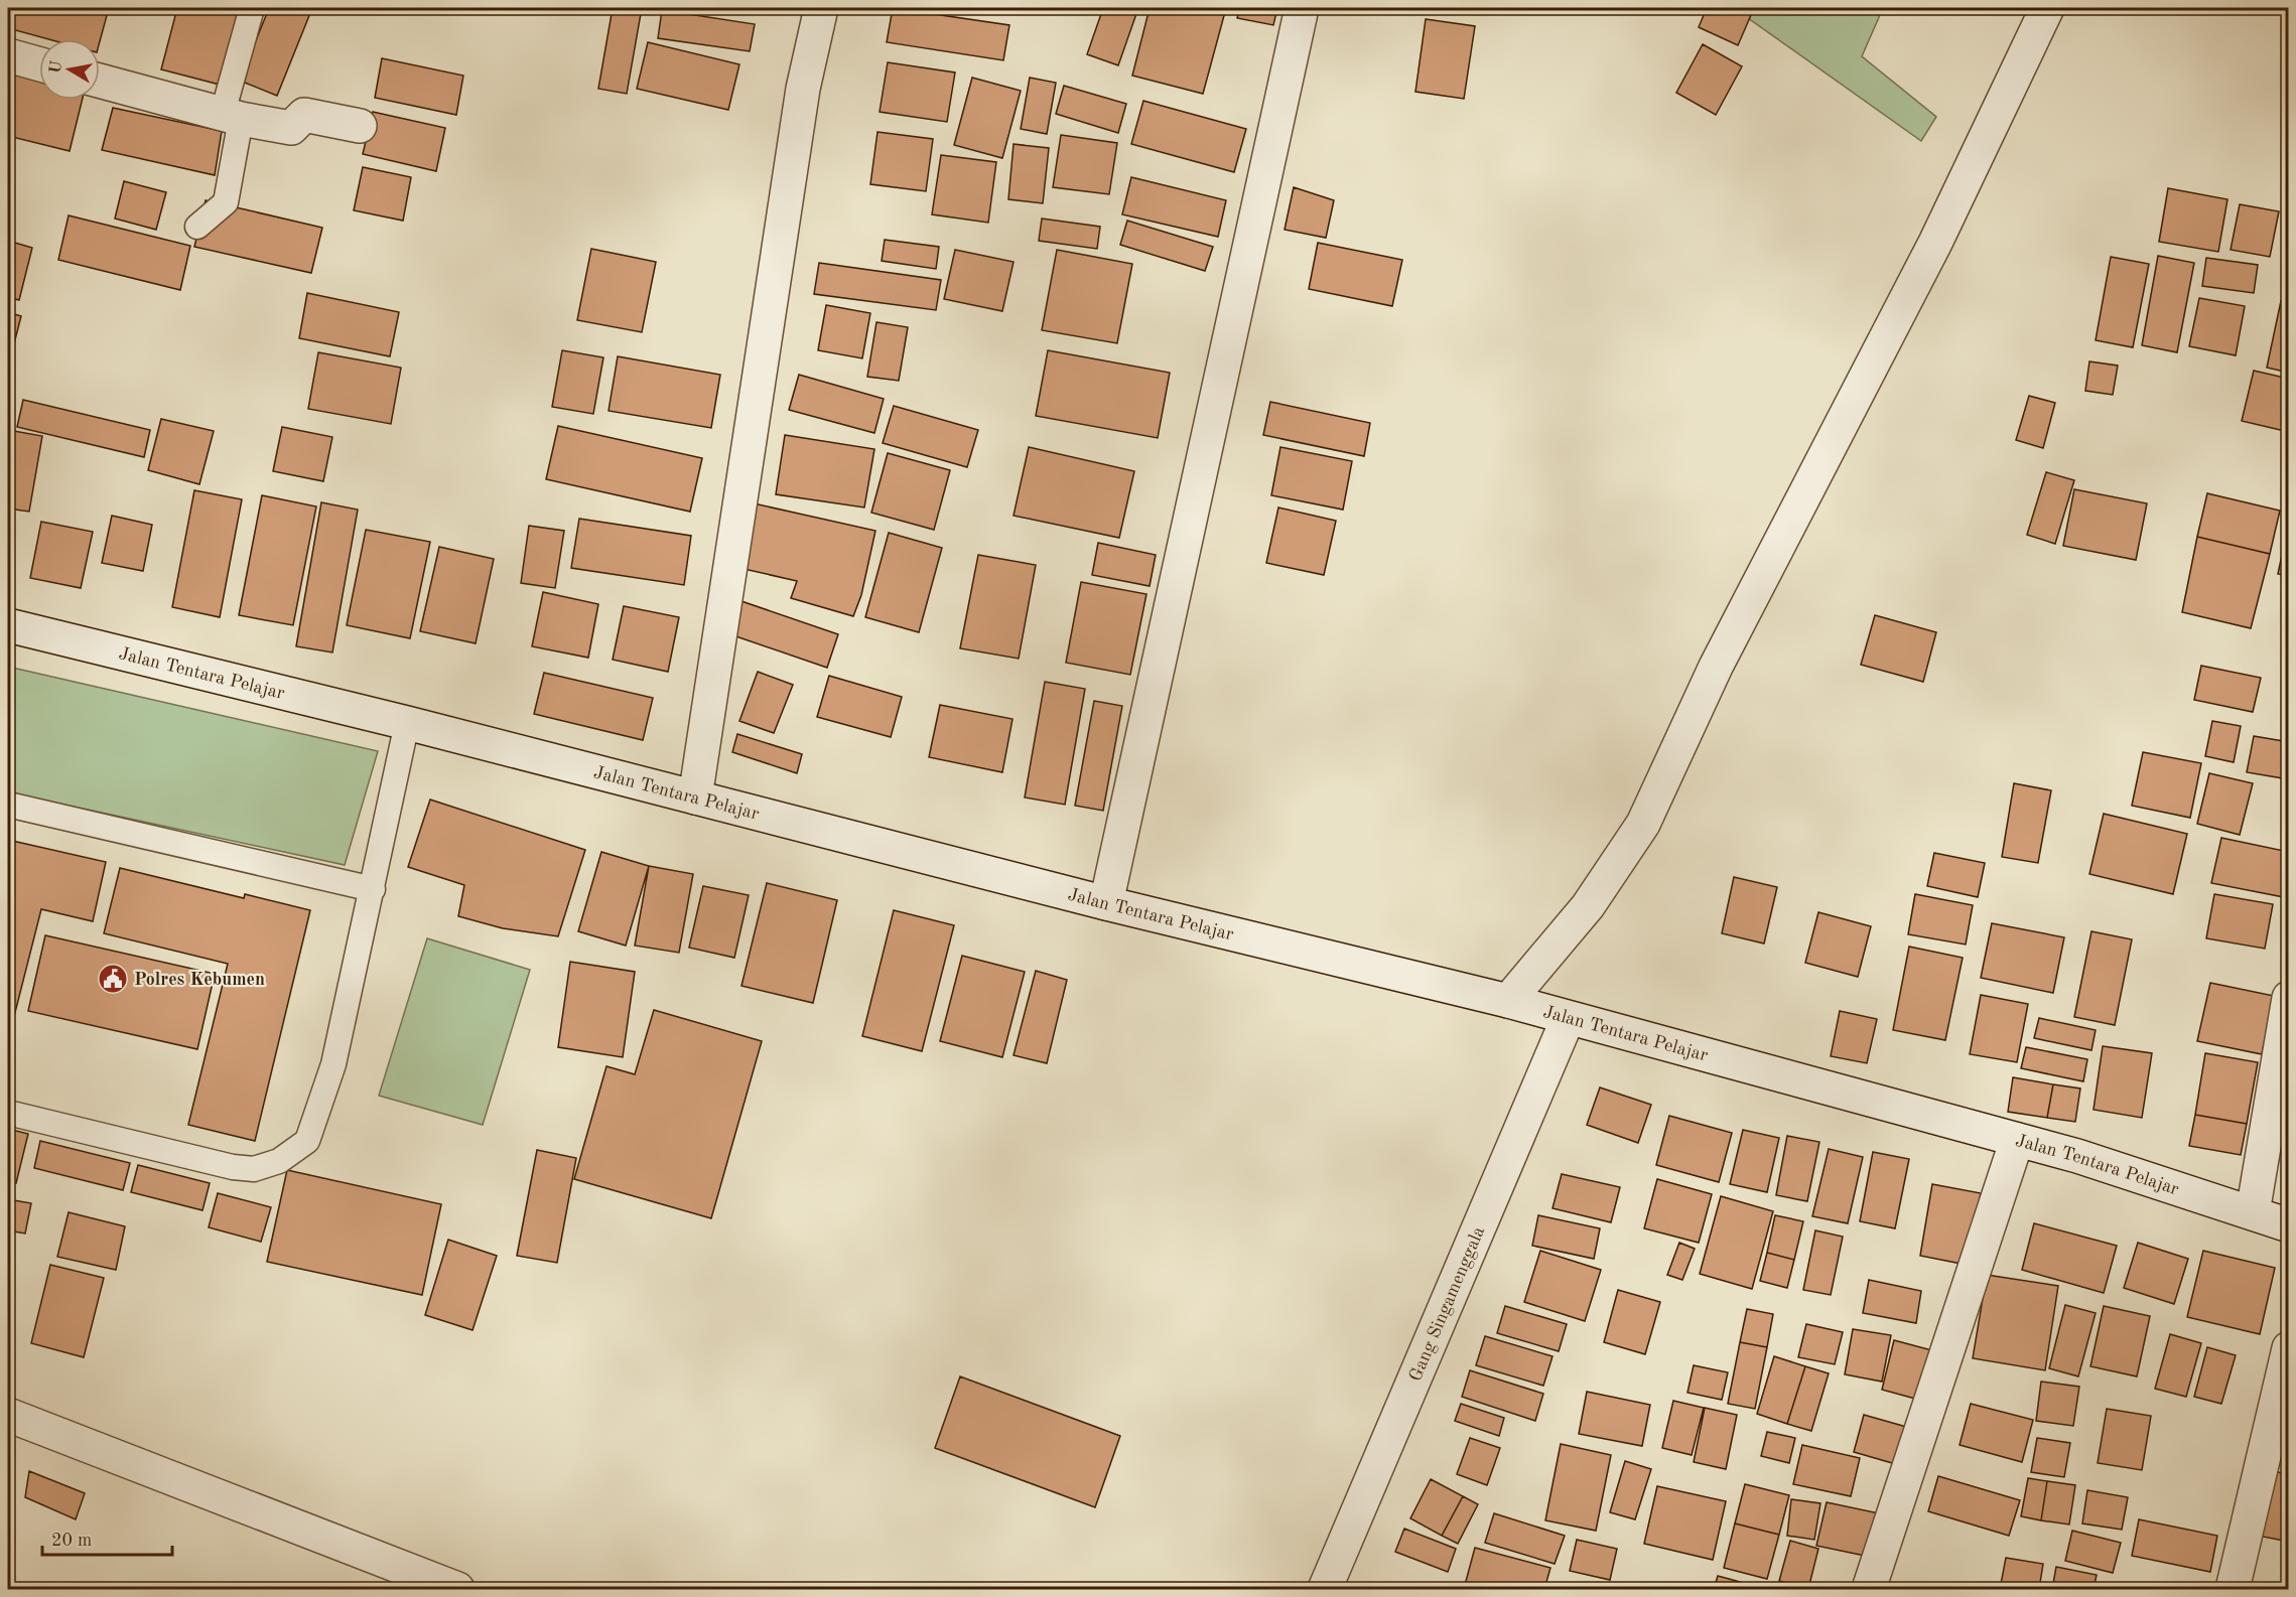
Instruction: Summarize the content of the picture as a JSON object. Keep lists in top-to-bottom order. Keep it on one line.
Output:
{"streets":{"street":["Jalan Tentara Pelajar","Gang Singamenggala"]},"crossings":[["Jalan Tentara Pelajar","Gang Singamenggala"]],"places":{"public building":["Polres Kebumen"]},"scale_bar":"20 m","north":"left"}
